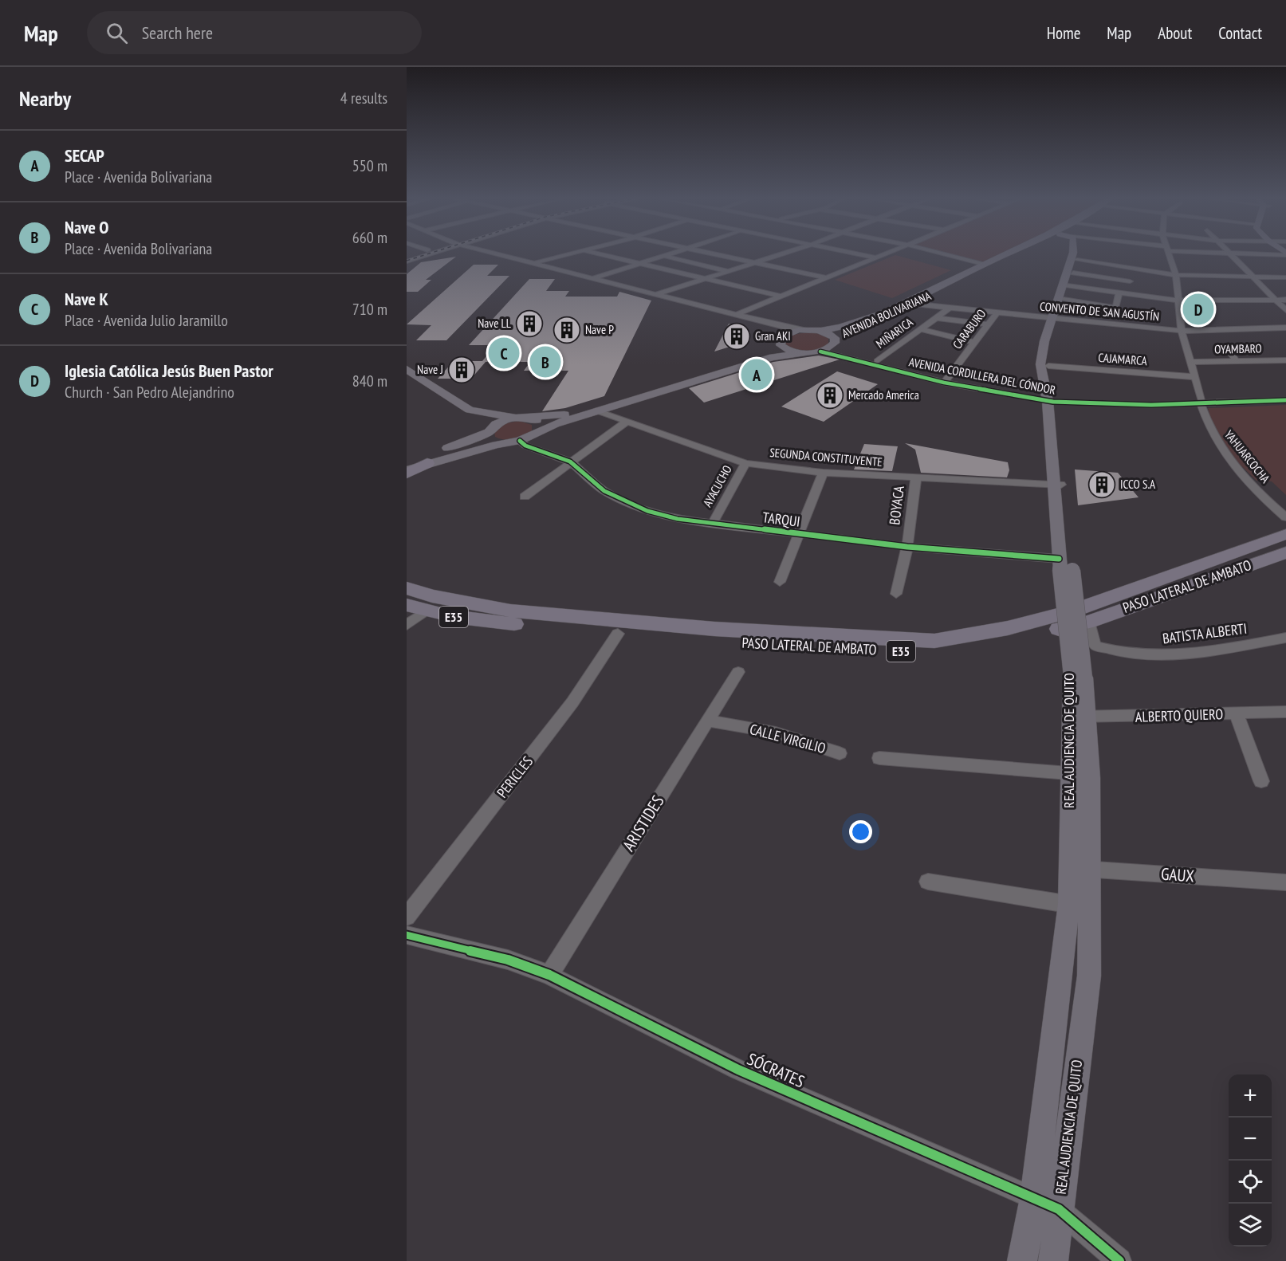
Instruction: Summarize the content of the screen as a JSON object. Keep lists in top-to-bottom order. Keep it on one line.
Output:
{"streets":{"highway":["PASO LATERAL DE AMBATO","E35"],"main road":["AVENIDA BOLIVARIANA","REAL AUDIENCIA DE QUITO"],"street":["CONVENTO DE SAN AGUSTÍN","CARABURO","MIÑARICA","OYAMBARO","CAJAMARCA","AVENIDA CORDILLERA DEL CÓNDOR","YAHUARCOCHA","SEGUNDA CONSTITUYENTE","AYACUCHO","BOYACA","TARQUI","BATISTA ALBERTI","ALBERTO QUIERO","CALLE VIRGILIO","PERICLES","ARISTIDES","GAUX","SÓCRATES"]},"crossings":[["CONVENTO DE SAN AGUSTÍN","AVENIDA BOLIVARIANA"],["CONVENTO DE SAN AGUSTÍN","CARABURO"],["CONVENTO DE SAN AGUSTÍN","MIÑARICA"],["CONVENTO DE SAN AGUSTÍN","YAHUARCOCHA"],["CONVENTO DE SAN AGUSTÍN","REAL AUDIENCIA DE QUITO"],["AVENIDA BOLIVARIANA","AVENIDA CORDILLERA DEL CÓNDOR"],["AVENIDA BOLIVARIANA","SEGUNDA CONSTITUYENTE"],["AVENIDA BOLIVARIANA","TARQUI"],["CARABURO","AVENIDA CORDILLERA DEL CÓNDOR"],["MIÑARICA","AVENIDA CORDILLERA DEL CÓNDOR"],["OYAMBARO","YAHUARCOCHA"],["CAJAMARCA","YAHUARCOCHA"],["CAJAMARCA","REAL AUDIENCIA DE QUITO"],["AVENIDA CORDILLERA DEL CÓNDOR","YAHUARCOCHA"],["AVENIDA CORDILLERA DEL CÓNDOR","REAL AUDIENCIA DE QUITO"],["SEGUNDA CONSTITUYENTE","AYACUCHO"],["SEGUNDA CONSTITUYENTE","BOYACA"],["SEGUNDA CONSTITUYENTE","REAL AUDIENCIA DE QUITO"],["AYACUCHO","TARQUI"],["BOYACA","TARQUI"],["TARQUI","REAL AUDIENCIA DE QUITO"],["PASO LATERAL DE AMBATO","BATISTA ALBERTI"],["PASO LATERAL DE AMBATO","PERICLES"],["ALBERTO QUIERO","REAL AUDIENCIA DE QUITO"],["CALLE VIRGILIO","ARISTIDES"],["REAL AUDIENCIA DE QUITO","GAUX"],["REAL AUDIENCIA DE QUITO","SÓCRATES"],["ARISTIDES","SÓCRATES"]],"places":{"building":["Nave LL","Nave P","Gran AKI","Nave J","Mercado America","ICCO S.A"]},"page":{"header":"Map","search":"Search here","nav":["Home","Map","About","Contact"],"heading":["Nearby","4 results"],"list":[{"mark":"A","name":"SECAP","note":"Place · Avenida Bolivariana","value":"550 m"},{"mark":"B","name":"Nave O","note":"Place · Avenida Bolivariana","value":"660 m"},{"mark":"C","name":"Nave K","note":"Place · Avenida Julio Jaramillo","value":"710 m"},{"mark":"D","name":"Iglesia Católica Jesús Buen Pastor","note":"Church · San Pedro Alejandrino","value":"840 m"}],"pins":["D","C","B","A"],"map_buttons":["+","−"]}}
